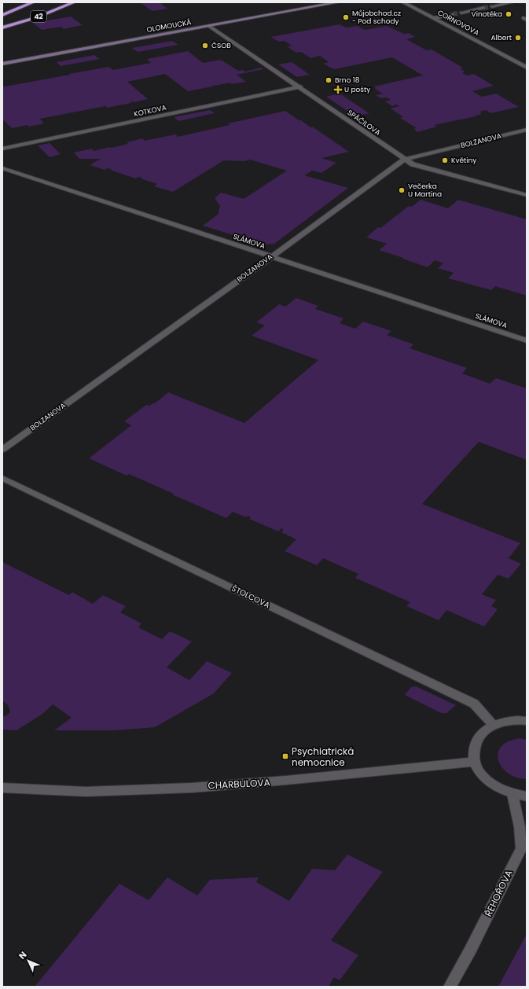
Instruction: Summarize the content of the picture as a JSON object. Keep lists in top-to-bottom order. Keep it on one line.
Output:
{"streets":{"highway":["42"],"main road":["OLOMOUCKÁ"],"street":["CORNOVOVA","KOTKOVA","SPÁČILOVA","BOLZANOVA","SLÁMOVA","ŠTOLCOVA","CHARBULOVA","ŘEHOŘOVA"]},"crossings":[["OLOMOUCKÁ","SPÁČILOVA"],["KOTKOVA","SPÁČILOVA"],["SPÁČILOVA","BOLZANOVA"],["BOLZANOVA","SLÁMOVA"]],"places":{"other":["Vinotéka","Můjobchod.cz - Pod schody","Albert","ČSOB","Brno 18","Květiny","Večerka U Martina"],"health":["U pošty"],"transit":["Psychiatrická nemocnice"]},"north":"top left"}
